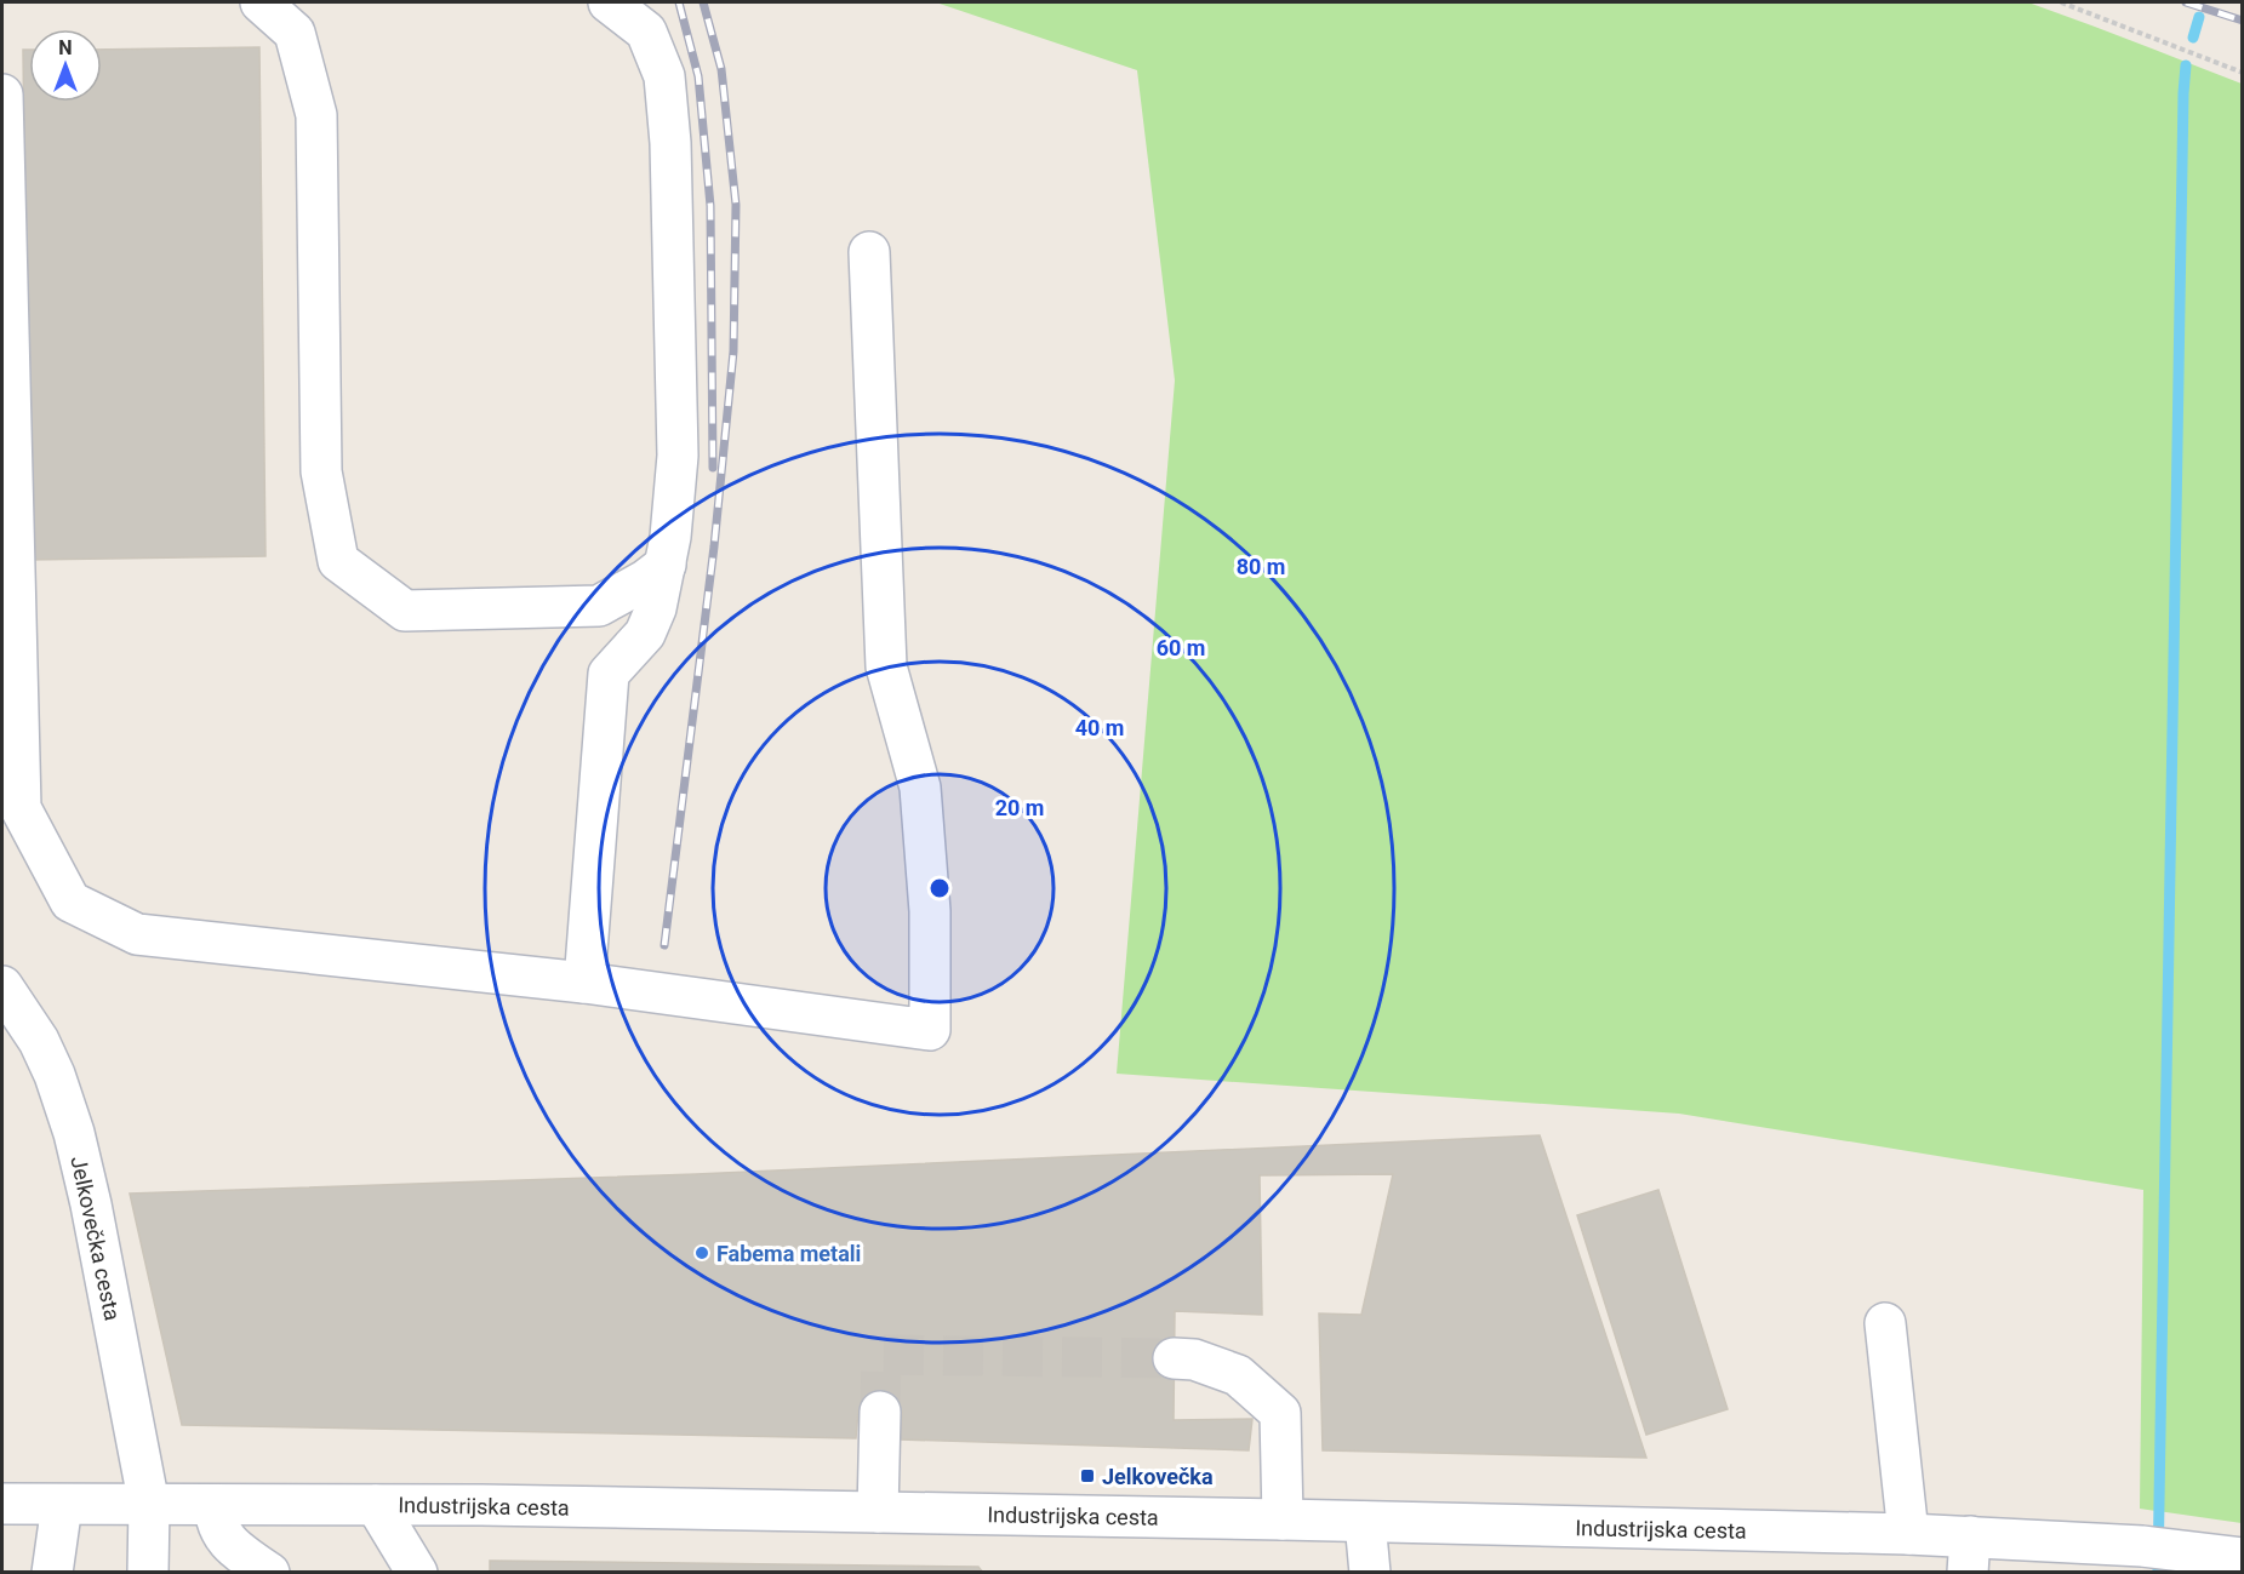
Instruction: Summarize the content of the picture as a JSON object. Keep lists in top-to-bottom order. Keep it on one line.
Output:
{"streets":{"street":["Jelkovečka cesta","Industrijska cesta"]},"crossings":[["Jelkovečka cesta","Industrijska cesta"]],"places":{"other":["Fabema metali"],"transit":["Jelkovečka"]},"north":"top","rings":["80 m","60 m","40 m","20 m"]}
